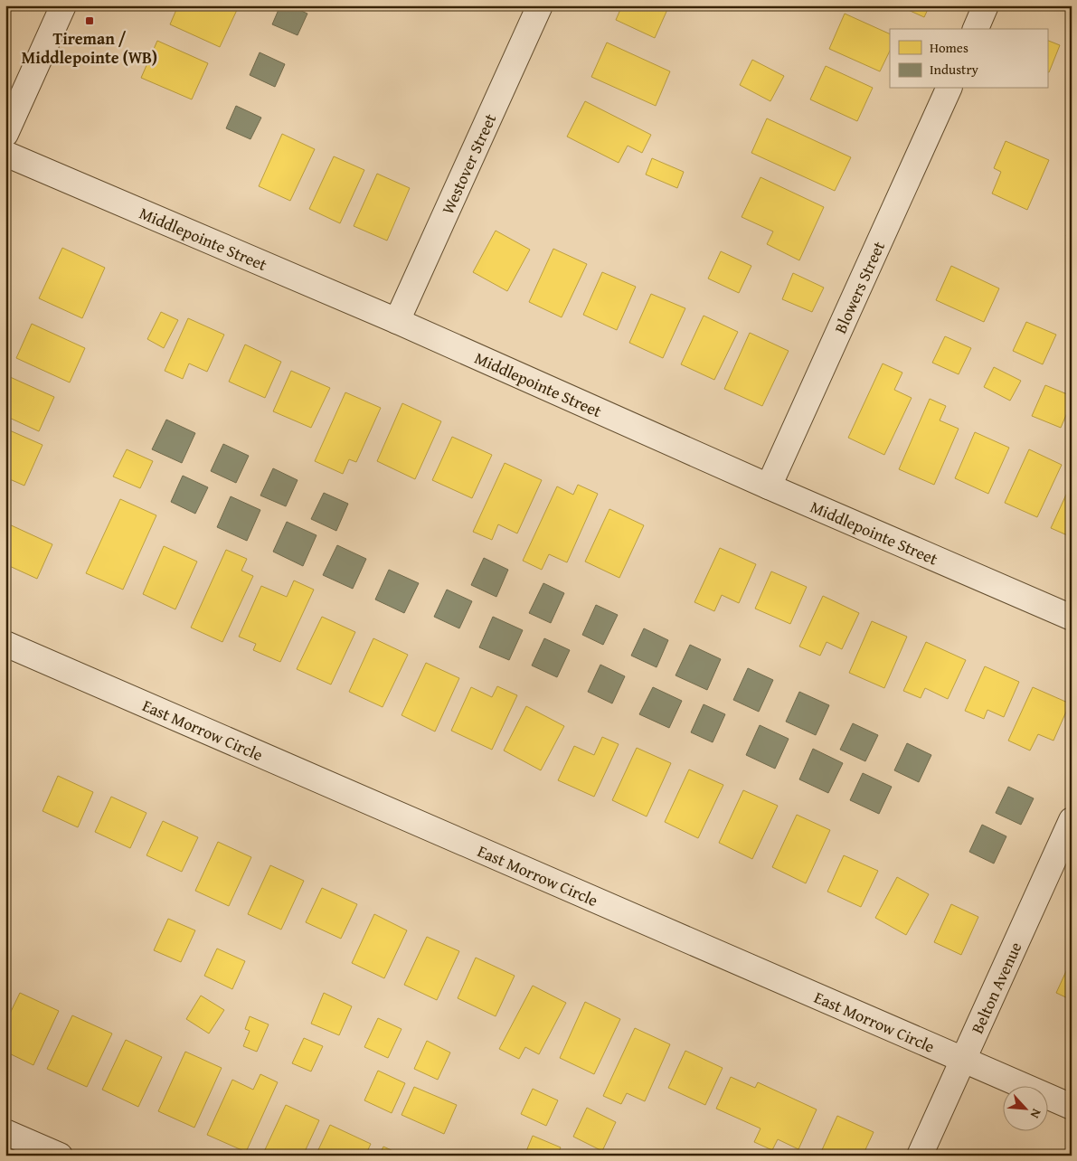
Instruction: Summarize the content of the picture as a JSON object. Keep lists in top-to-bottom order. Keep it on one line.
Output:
{"streets":{"street":["Westover Street","Middlepointe Street","Blowers Street","East Morrow Circle","Belton Avenue"]},"crossings":[["Westover Street","Middlepointe Street"],["Middlepointe Street","Blowers Street"],["East Morrow Circle","Belton Avenue"]],"places":{"transit":["Tireman / Middlepointe (WB)"]},"legend":["Homes","Industry"],"north":"bottom right"}
